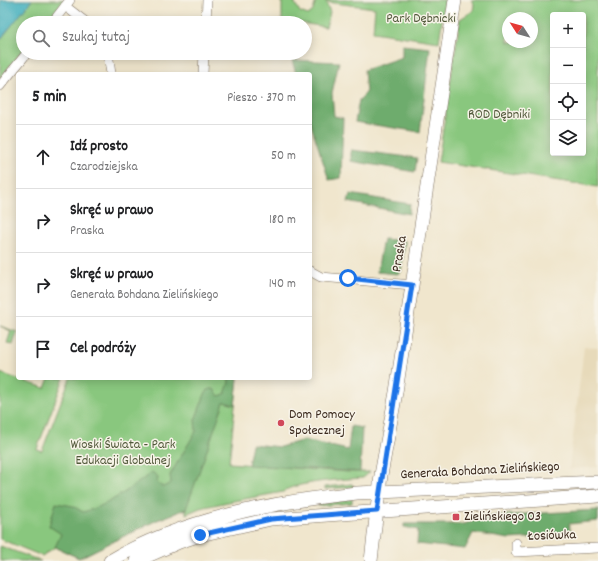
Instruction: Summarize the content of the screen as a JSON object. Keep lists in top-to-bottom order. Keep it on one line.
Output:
{"streets":{"main road":["Praska","Generała Bohdana Zielińskiego"],"street":["Łosiówka"]},"crossings":[["Praska","Generała Bohdana Zielińskiego"]],"parks":["Park Dębnicki","ROD Dębniki","Wioski Świata - Park Edukacji Globalnej"],"places":{"other":["Dom Pomocy Społecznej"],"transit":["Zielińskiego 03"]},"north":"top left","page":{"map_buttons":["+","−"],"search":"Szukaj tutaj","heading":["5 min","Pieszo · 370 m"],"list":[["Idź prosto","Czarodziejska","50 m"],["Skręć w prawo","Praska","180 m"],["Skręć w prawo","Generała Bohdana Zielińskiego","140 m"],"Cel podróży"]}}
